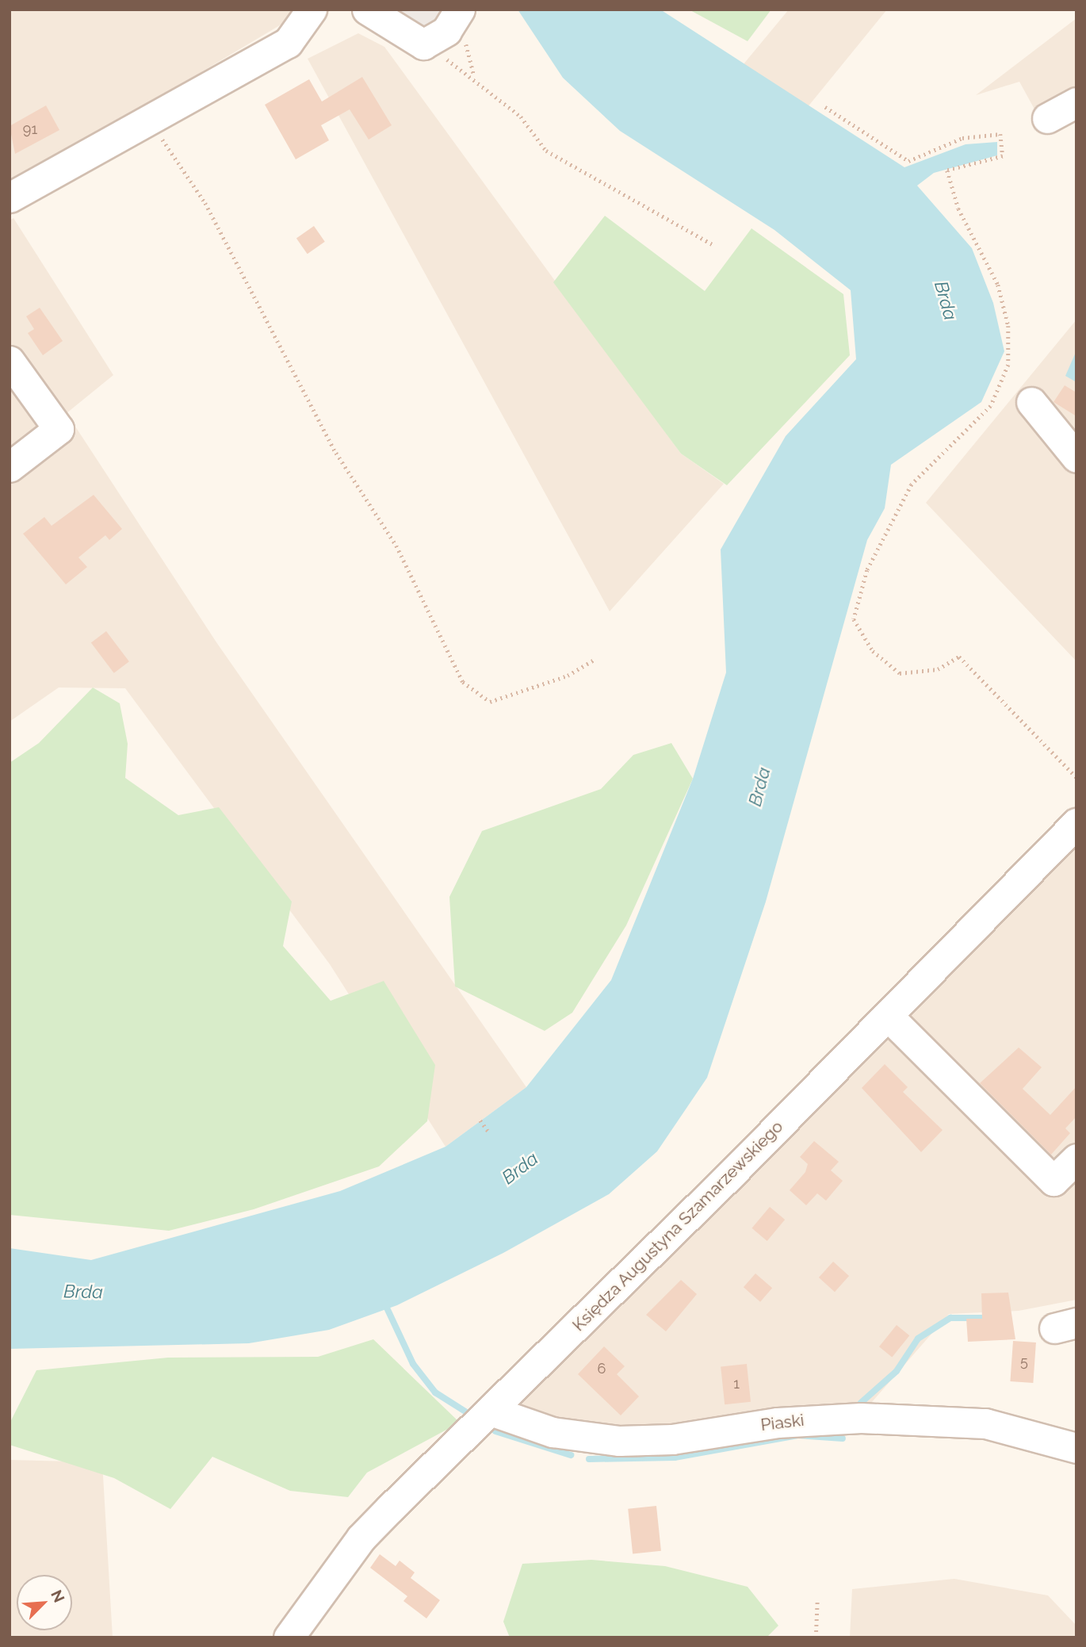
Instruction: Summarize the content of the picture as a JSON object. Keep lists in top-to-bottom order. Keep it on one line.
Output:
{"streets":{"street":["Księdza Augustyna Szamarzewskiego","Piaski"]},"crossings":[["Księdza Augustyna Szamarzewskiego","Piaski"]],"water":["Brda"],"house_numbers":["91","5","6","1"],"north":"top right"}
